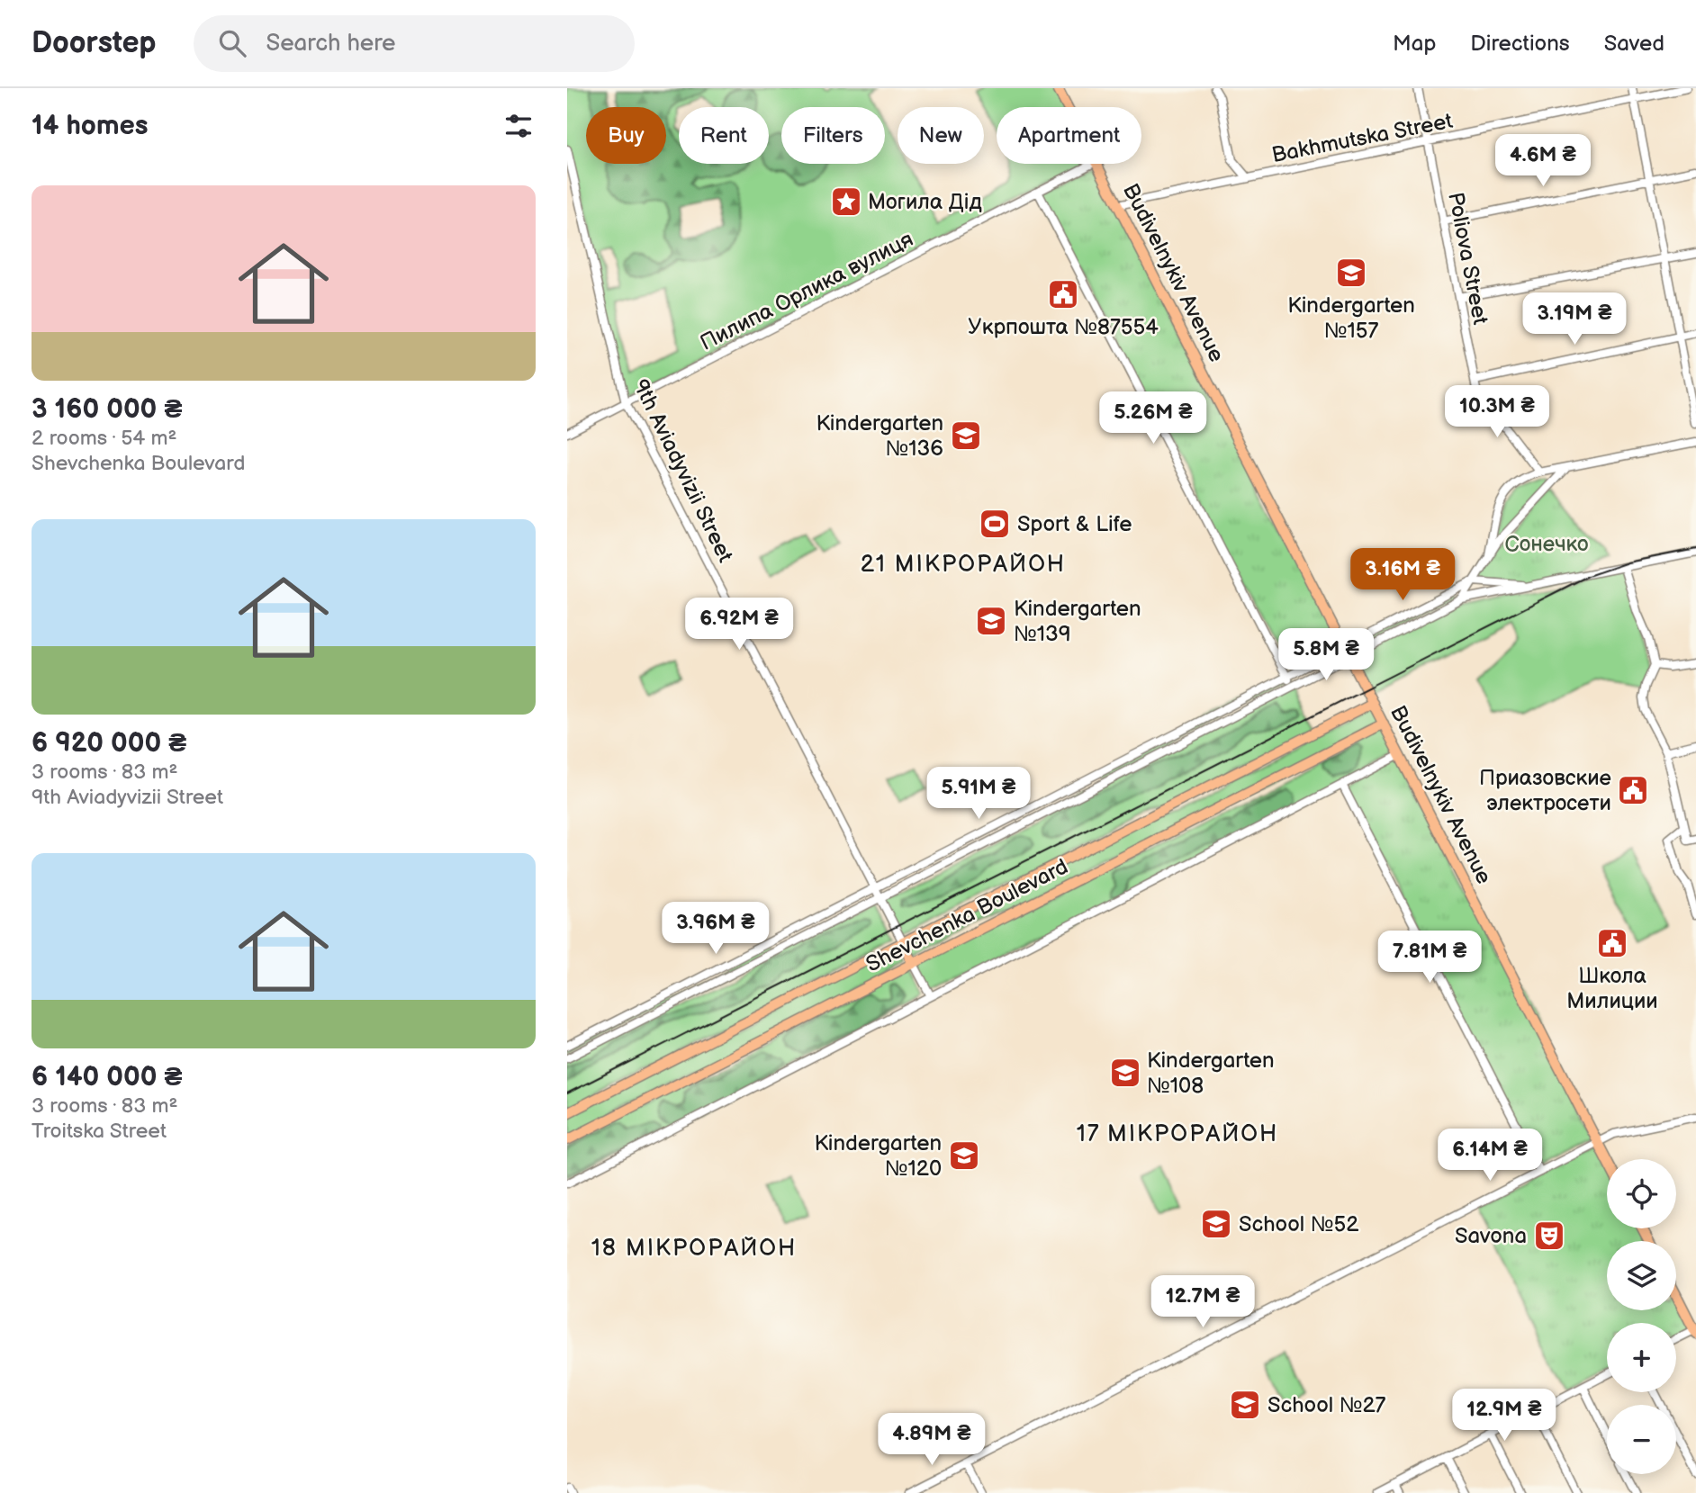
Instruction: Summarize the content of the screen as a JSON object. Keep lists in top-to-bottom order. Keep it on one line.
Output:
{"streets":{"main road":["Budivelnykiv Avenue","Shevchenka Boulevard"],"street":["Bakhmutska Street","Poliova Street","Пилипа Орлика вулиця","9th Aviadyvizii Street"]},"crossings":[["Bakhmutska Street","Poliova Street"],["Bakhmutska Street","Budivelnykiv Avenue"],["Budivelnykiv Avenue","Shevchenka Boulevard"],["Пилипа Орлика вулиця","9th Aviadyvizii Street"],["9th Aviadyvizii Street","Shevchenka Boulevard"]],"districts":["21 МІКРОРАЙОН","17 МІКРОРАЙОН","18 МІКРОРАЙОН"],"parks":["Сонечко"],"places":{"place":["Могила Дiд"],"school or university":["Kindergarten №157","Kindergarten №136","Kindergarten №139","Kindergarten №108","Kindergarten №120","School №52","School №27"],"public building":["Укрпошта №87554","Приазовские электросети","Школа Милиции"],"sports":["Sport & Life"],"theatre":["Savona"]},"page":{"header":"Doorstep","search":"Search here","nav":["Map","Directions","Saved"],"heading":"14 homes","chip":["Buy","Rent","Filters","New","Apartment"],"price":["4.6M ₴","3.19M ₴","10.3M ₴","5.26M ₴","3.16M ₴","6.92M ₴","5.8M ₴","5.91M ₴","3.96M ₴","7.81M ₴","6.14M ₴","12.7M ₴","12.9M ₴","4.89M ₴"],"list":[{"name":"3 160 000 ₴","note":"2 rooms · 54 m² · Shevchenka Boulevard"},{"name":"6 920 000 ₴","note":"3 rooms · 83 m² · 9th Aviadyvizii Street"},{"name":"6 140 000 ₴","note":"3 rooms · 83 m² · Troitska Street"}],"map_buttons":["+","−"]}}
